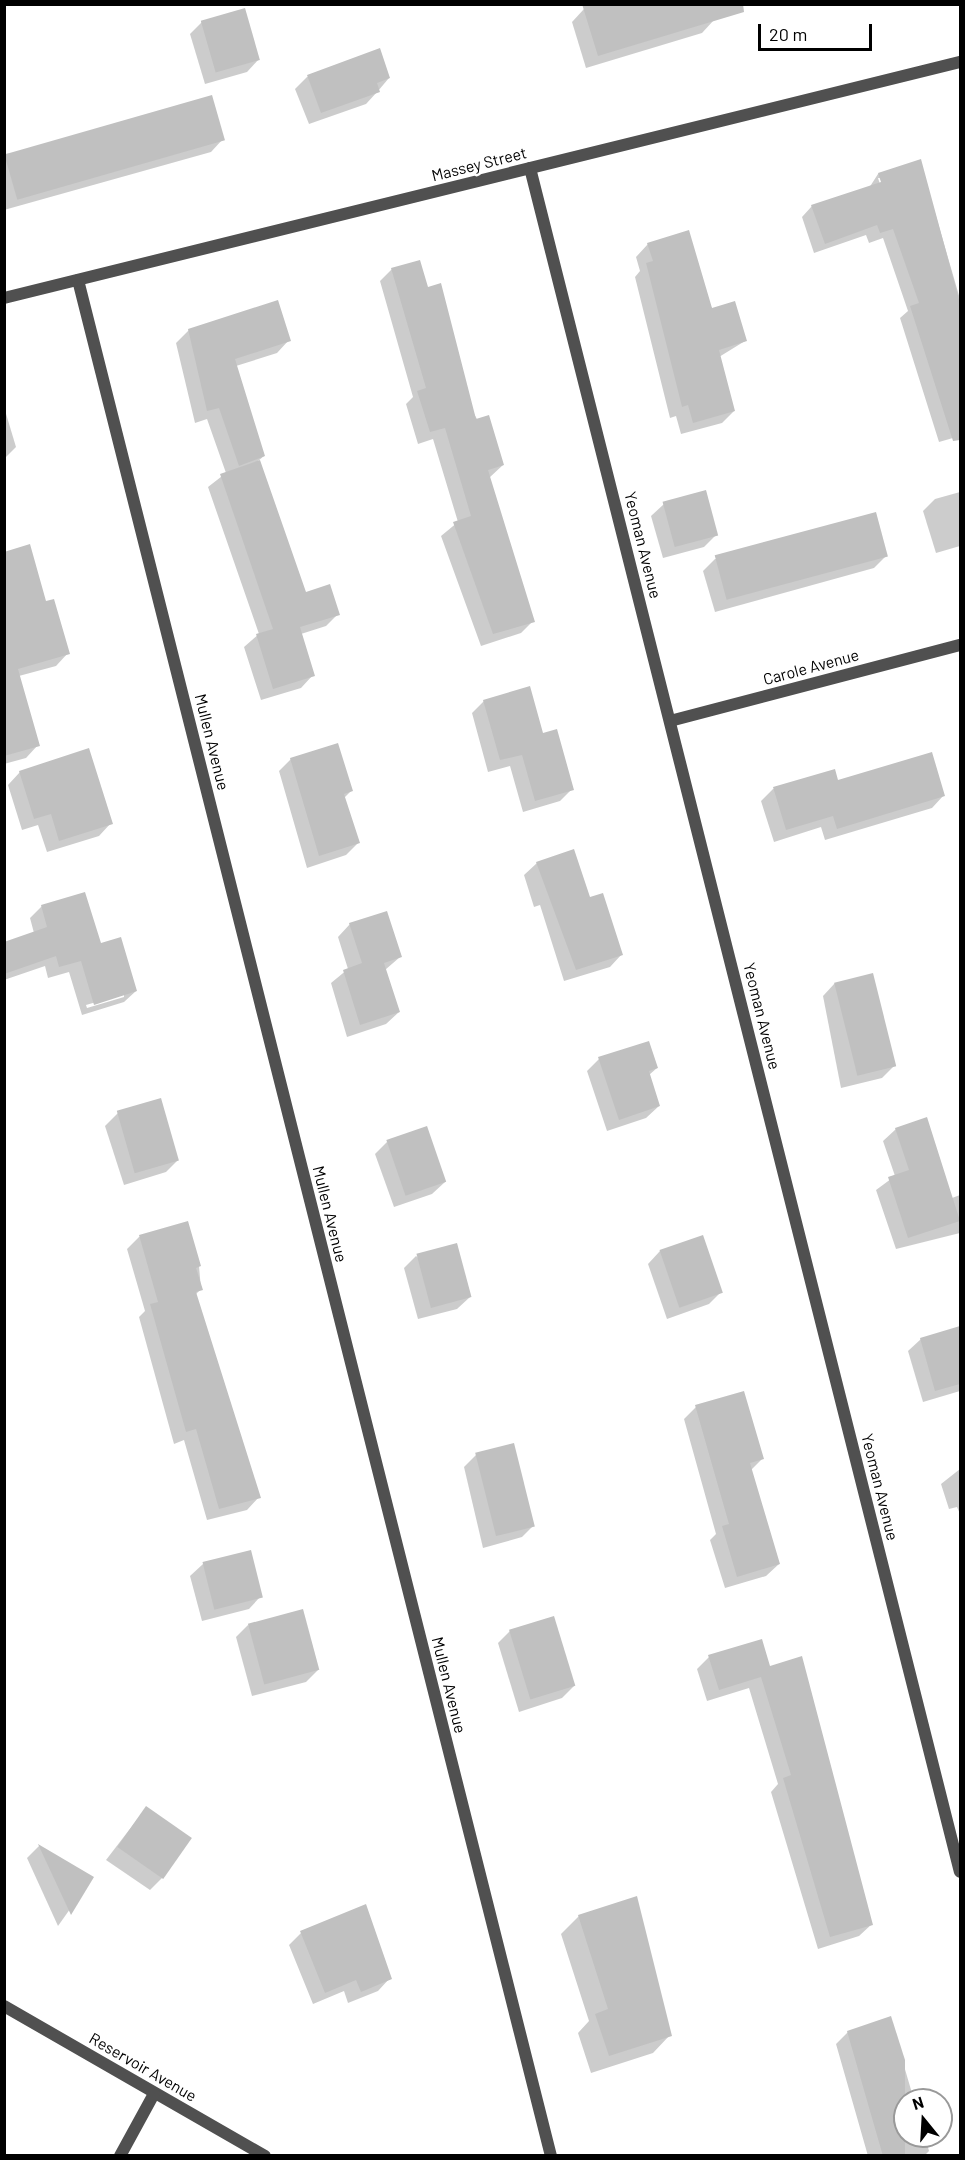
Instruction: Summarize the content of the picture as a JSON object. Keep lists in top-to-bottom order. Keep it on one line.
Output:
{"streets":{"street":["Massey Street","Yeoman Avenue","Carole Avenue","Mullen Avenue","Reservoir Avenue"]},"crossings":[["Massey Street","Yeoman Avenue"],["Massey Street","Mullen Avenue"],["Yeoman Avenue","Carole Avenue"]],"scale_bar":"20 m","north":"top"}
